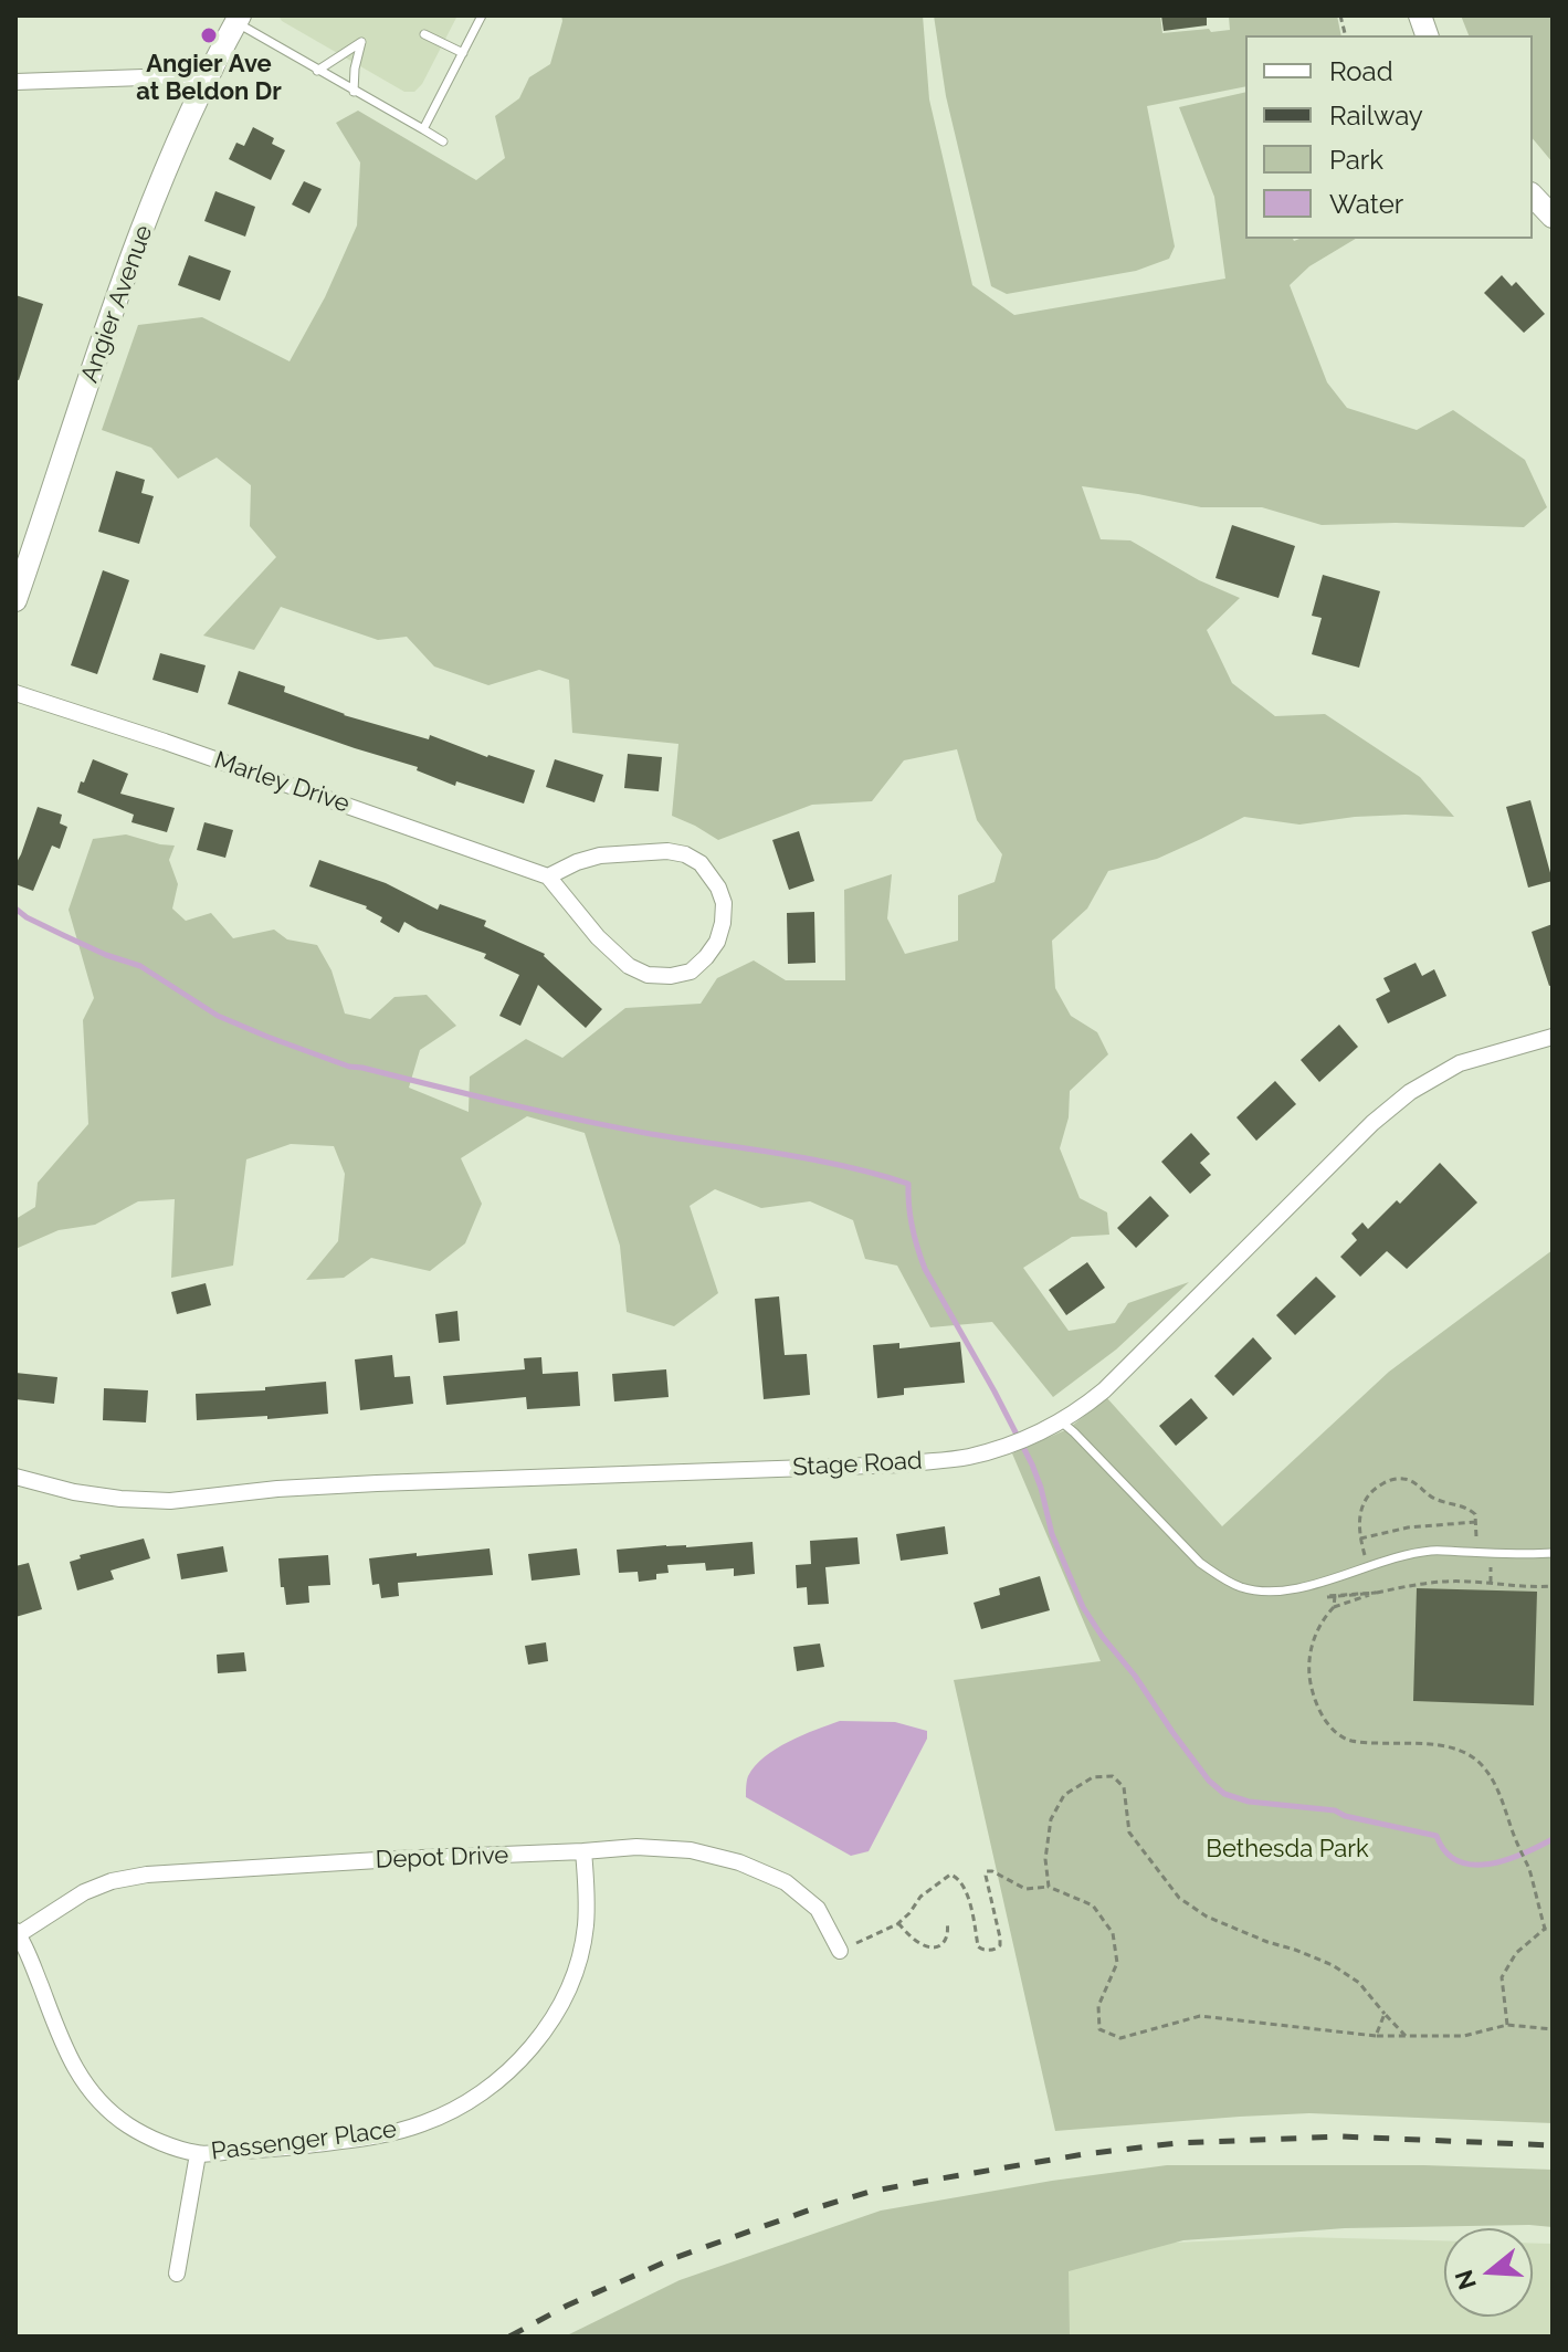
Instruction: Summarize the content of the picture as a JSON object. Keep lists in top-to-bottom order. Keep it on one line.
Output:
{"streets":{"main road":["Angier Avenue"],"street":["Marley Drive","Stage Road","Depot Drive","Passenger Place"]},"crossings":[["Depot Drive","Passenger Place"]],"parks":["Bethesda Park"],"places":["Angier Ave at Beldon Dr"],"legend":["Road","Railway","Park","Water"],"north":"left"}
